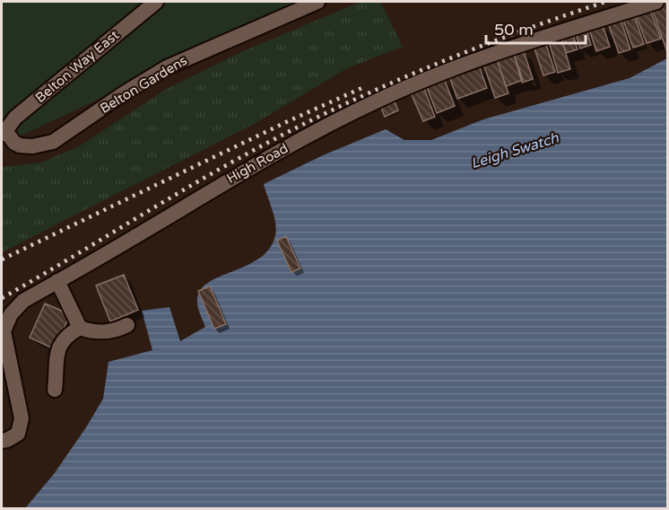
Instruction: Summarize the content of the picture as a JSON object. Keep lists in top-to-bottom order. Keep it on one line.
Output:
{"streets":{"street":["Belton Way East","Belton Gardens","High Road"]},"crossings":[["Belton Way East","Belton Gardens"]],"water":["Leigh Swatch"],"scale_bar":"50 m"}
